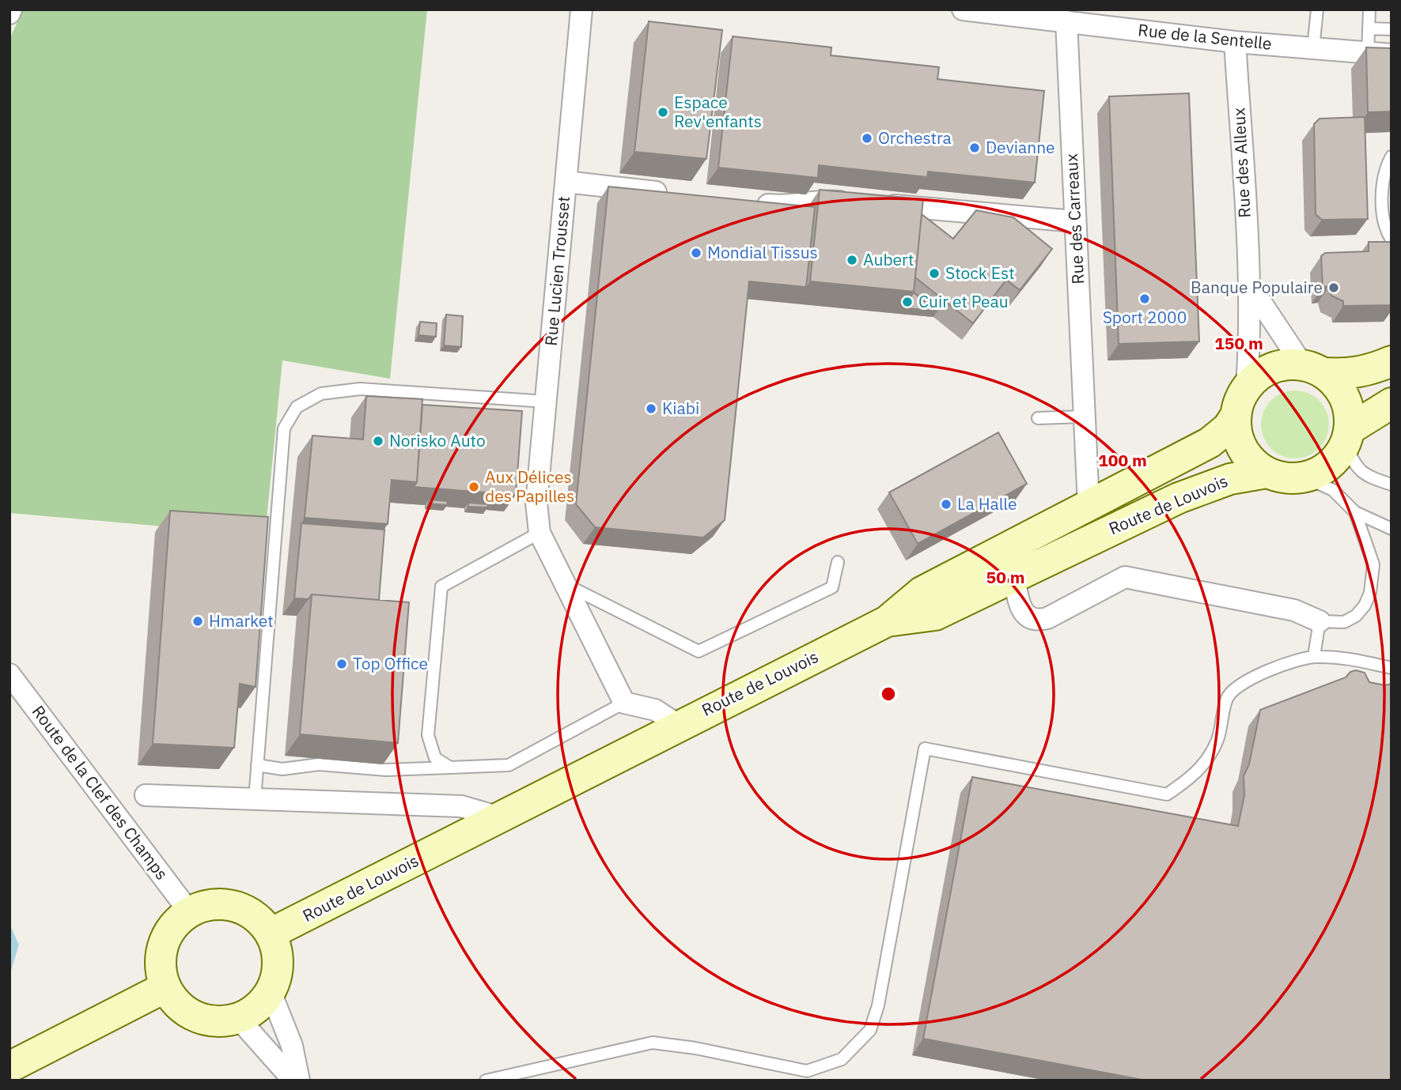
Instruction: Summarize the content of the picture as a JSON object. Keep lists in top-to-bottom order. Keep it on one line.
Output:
{"streets":{"main road":["Route de Louvois"],"street":["Rue de la Sentelle","Rue des Alleux","Rue des Carreaux","Rue Lucien Trousset","Route de la Clef des Champs"]},"crossings":[["Rue de la Sentelle","Rue des Alleux"],["Rue de la Sentelle","Rue des Carreaux"],["Rue des Alleux","Route de Louvois"],["Rue des Carreaux","Route de Louvois"],["Route de Louvois","Route de la Clef des Champs"]],"places":["Espace Rev'enfants","Orchestra","Devianne","Mondial Tissus","Aubert","Stock Est","Banque Populaire","Sport 2000","Cuir et Peau","Kiabi","Norisko Auto","Aux Délices des Papilles","La Halle","Hmarket","Top Office"],"rings":["150 m","100 m","50 m"]}
